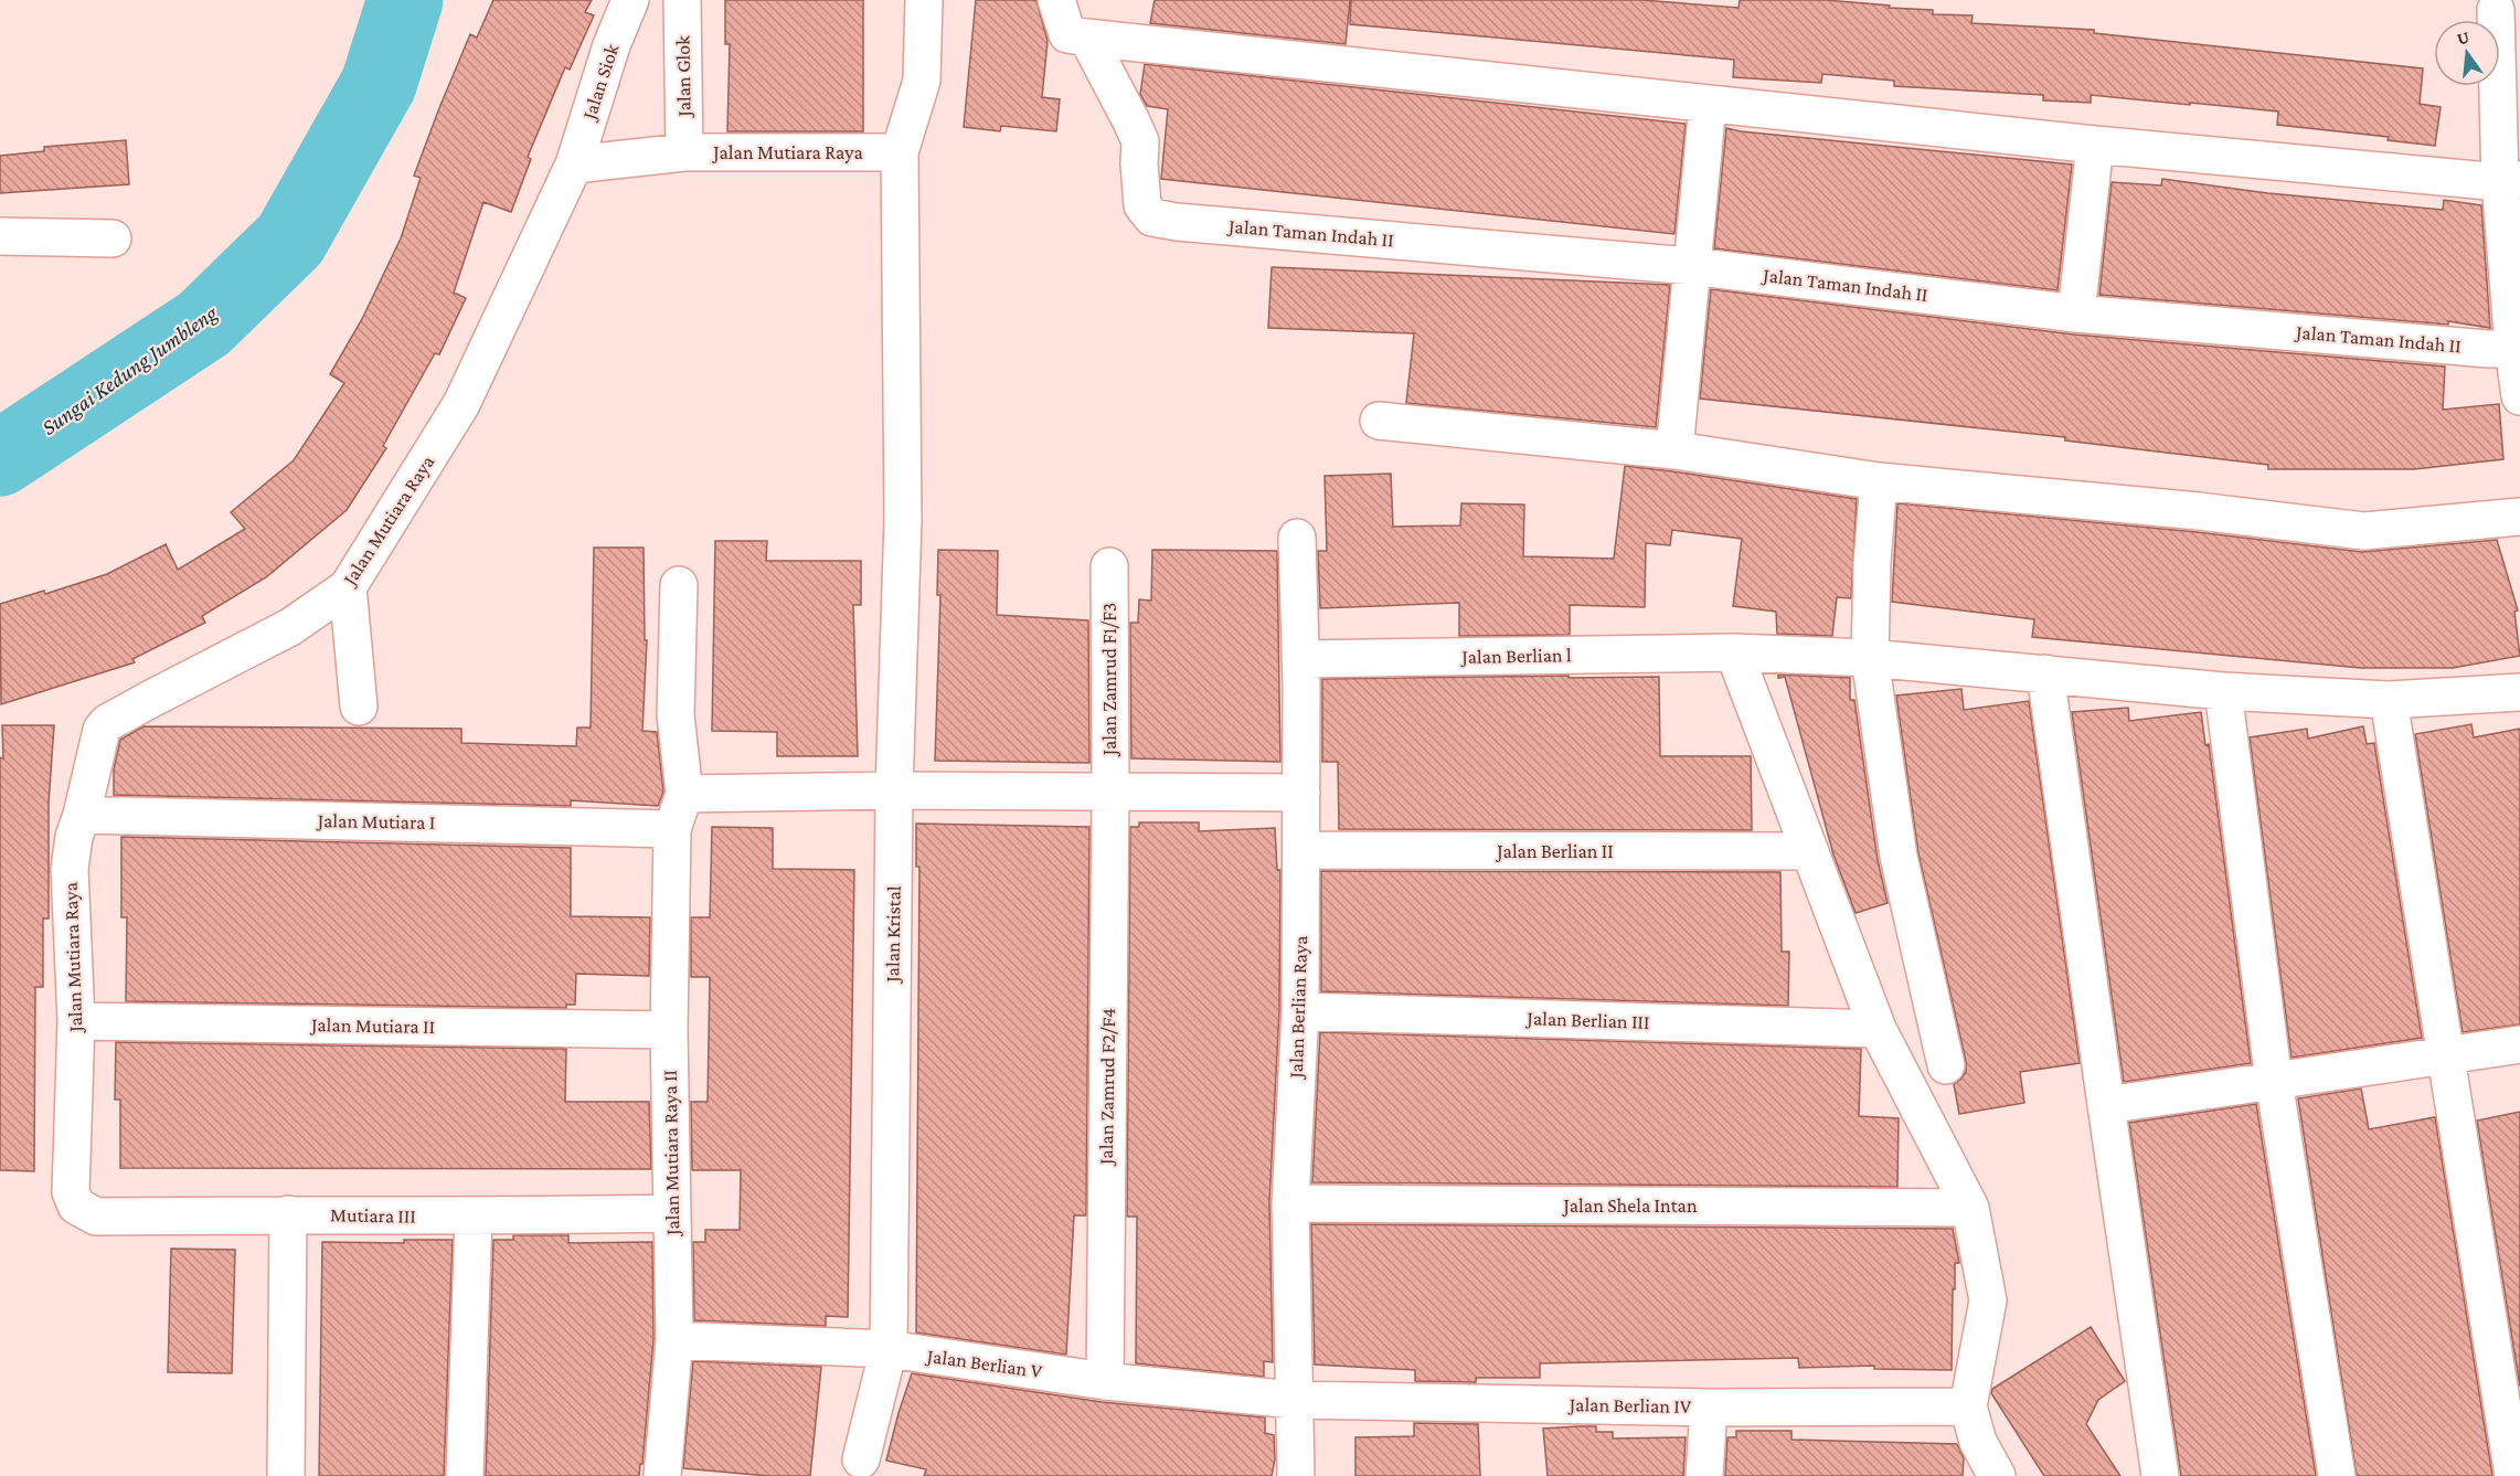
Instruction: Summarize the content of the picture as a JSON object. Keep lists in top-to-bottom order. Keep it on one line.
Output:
{"streets":{"street":["Jalan Glok","Jalan Siok","Jalan Mutiara Raya","Jalan Taman Indah II","Jalan Berlian l","Jalan Zamrud F1/F3","Jalan Mutiara I","Jalan Berlian II","Jalan Kristal","Jalan Berlian Raya","Jalan Berlian III","Jalan Mutiara II","Jalan Zamrud F2/F4","Jalan Mutiara Raya II","Jalan Shela Intan","Mutiara III","Jalan Berlian V","Jalan Berlian IV"]},"crossings":[["Jalan Glok","Jalan Mutiara Raya"],["Jalan Siok","Jalan Mutiara Raya"],["Jalan Mutiara Raya","Jalan Mutiara I"],["Jalan Mutiara Raya","Jalan Kristal"],["Jalan Mutiara Raya","Jalan Mutiara II"],["Jalan Mutiara Raya","Mutiara III"],["Jalan Berlian l","Jalan Berlian Raya"],["Jalan Zamrud F1/F3","Jalan Zamrud F2/F4"],["Jalan Mutiara I","Jalan Mutiara Raya II"],["Jalan Berlian II","Jalan Berlian Raya"],["Jalan Kristal","Jalan Berlian V"],["Jalan Berlian Raya","Jalan Berlian III"],["Jalan Berlian Raya","Jalan Shela Intan"],["Jalan Berlian Raya","Jalan Berlian V"],["Jalan Berlian Raya","Jalan Berlian IV"],["Jalan Mutiara II","Jalan Mutiara Raya II"],["Jalan Zamrud F2/F4","Jalan Berlian V"],["Jalan Mutiara Raya II","Mutiara III"],["Jalan Mutiara Raya II","Jalan Berlian V"],["Jalan Berlian V","Jalan Berlian IV"]],"water":["Sungai Kedung Jumbleng"],"north":"top"}
